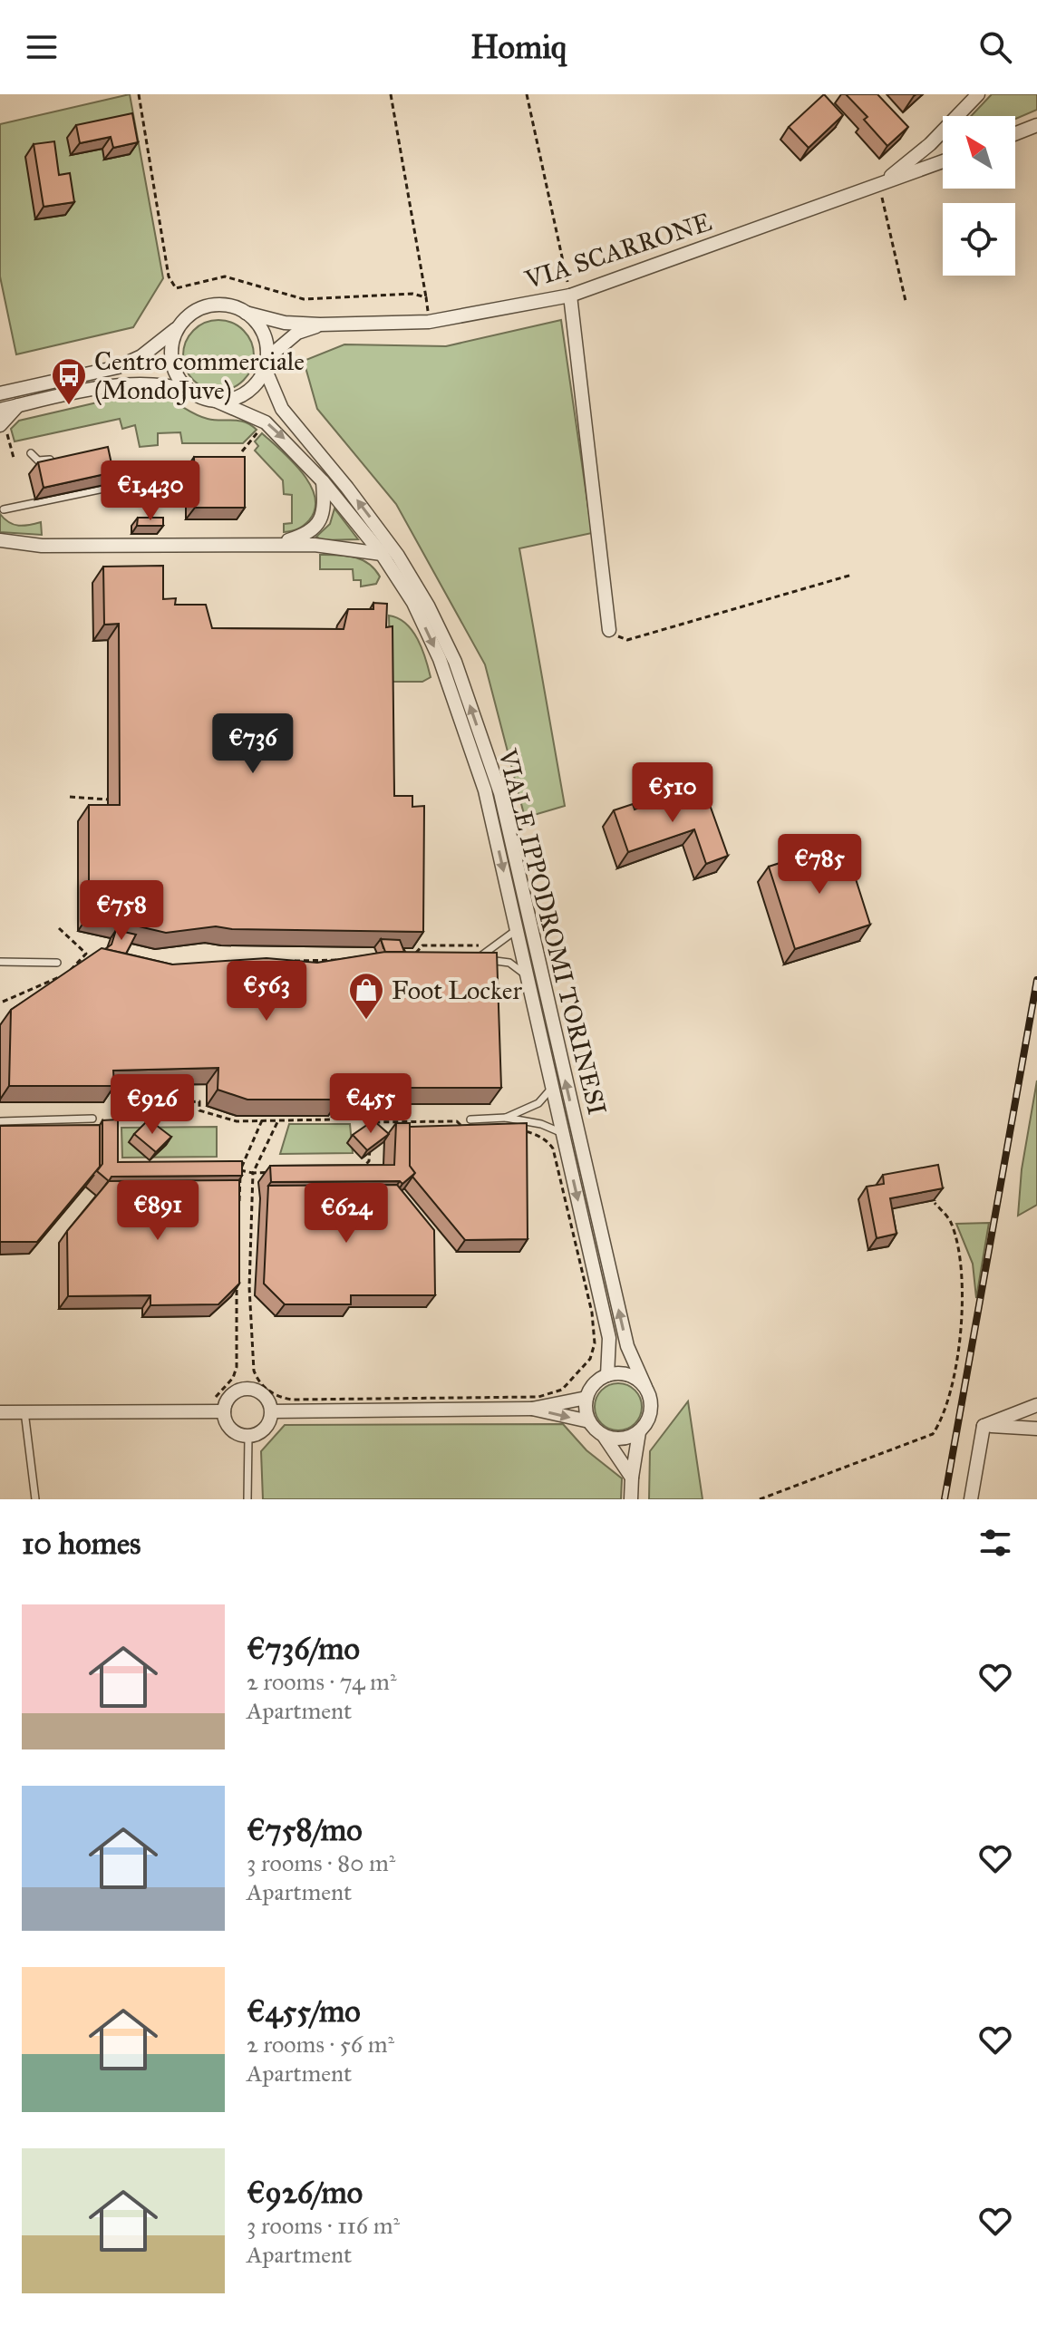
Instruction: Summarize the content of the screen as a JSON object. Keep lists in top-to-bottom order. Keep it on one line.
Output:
{"streets":{"street":["VIA SCARRONE","VIALE IPPODROMI TORINESI"]},"crossings":[["VIA SCARRONE","VIALE IPPODROMI TORINESI"]],"places":{"bus stop":["Centro commerciale (MondoJuve)"],"shop":["Foot Locker"]},"north":"top left","page":{"header":"Homiq","price":["€1,430","€736","€510","€785","€758","€563","€455","€926","€891","€624"],"heading":"10 homes","list":[{"name":"€736/mo","note":"2 rooms · 74 m² · Apartment"},{"name":"€758/mo","note":"3 rooms · 80 m² · Apartment"},{"name":"€455/mo","note":"2 rooms · 56 m² · Apartment"},{"name":"€926/mo","note":"3 rooms · 116 m² · Apartment"}]}}
